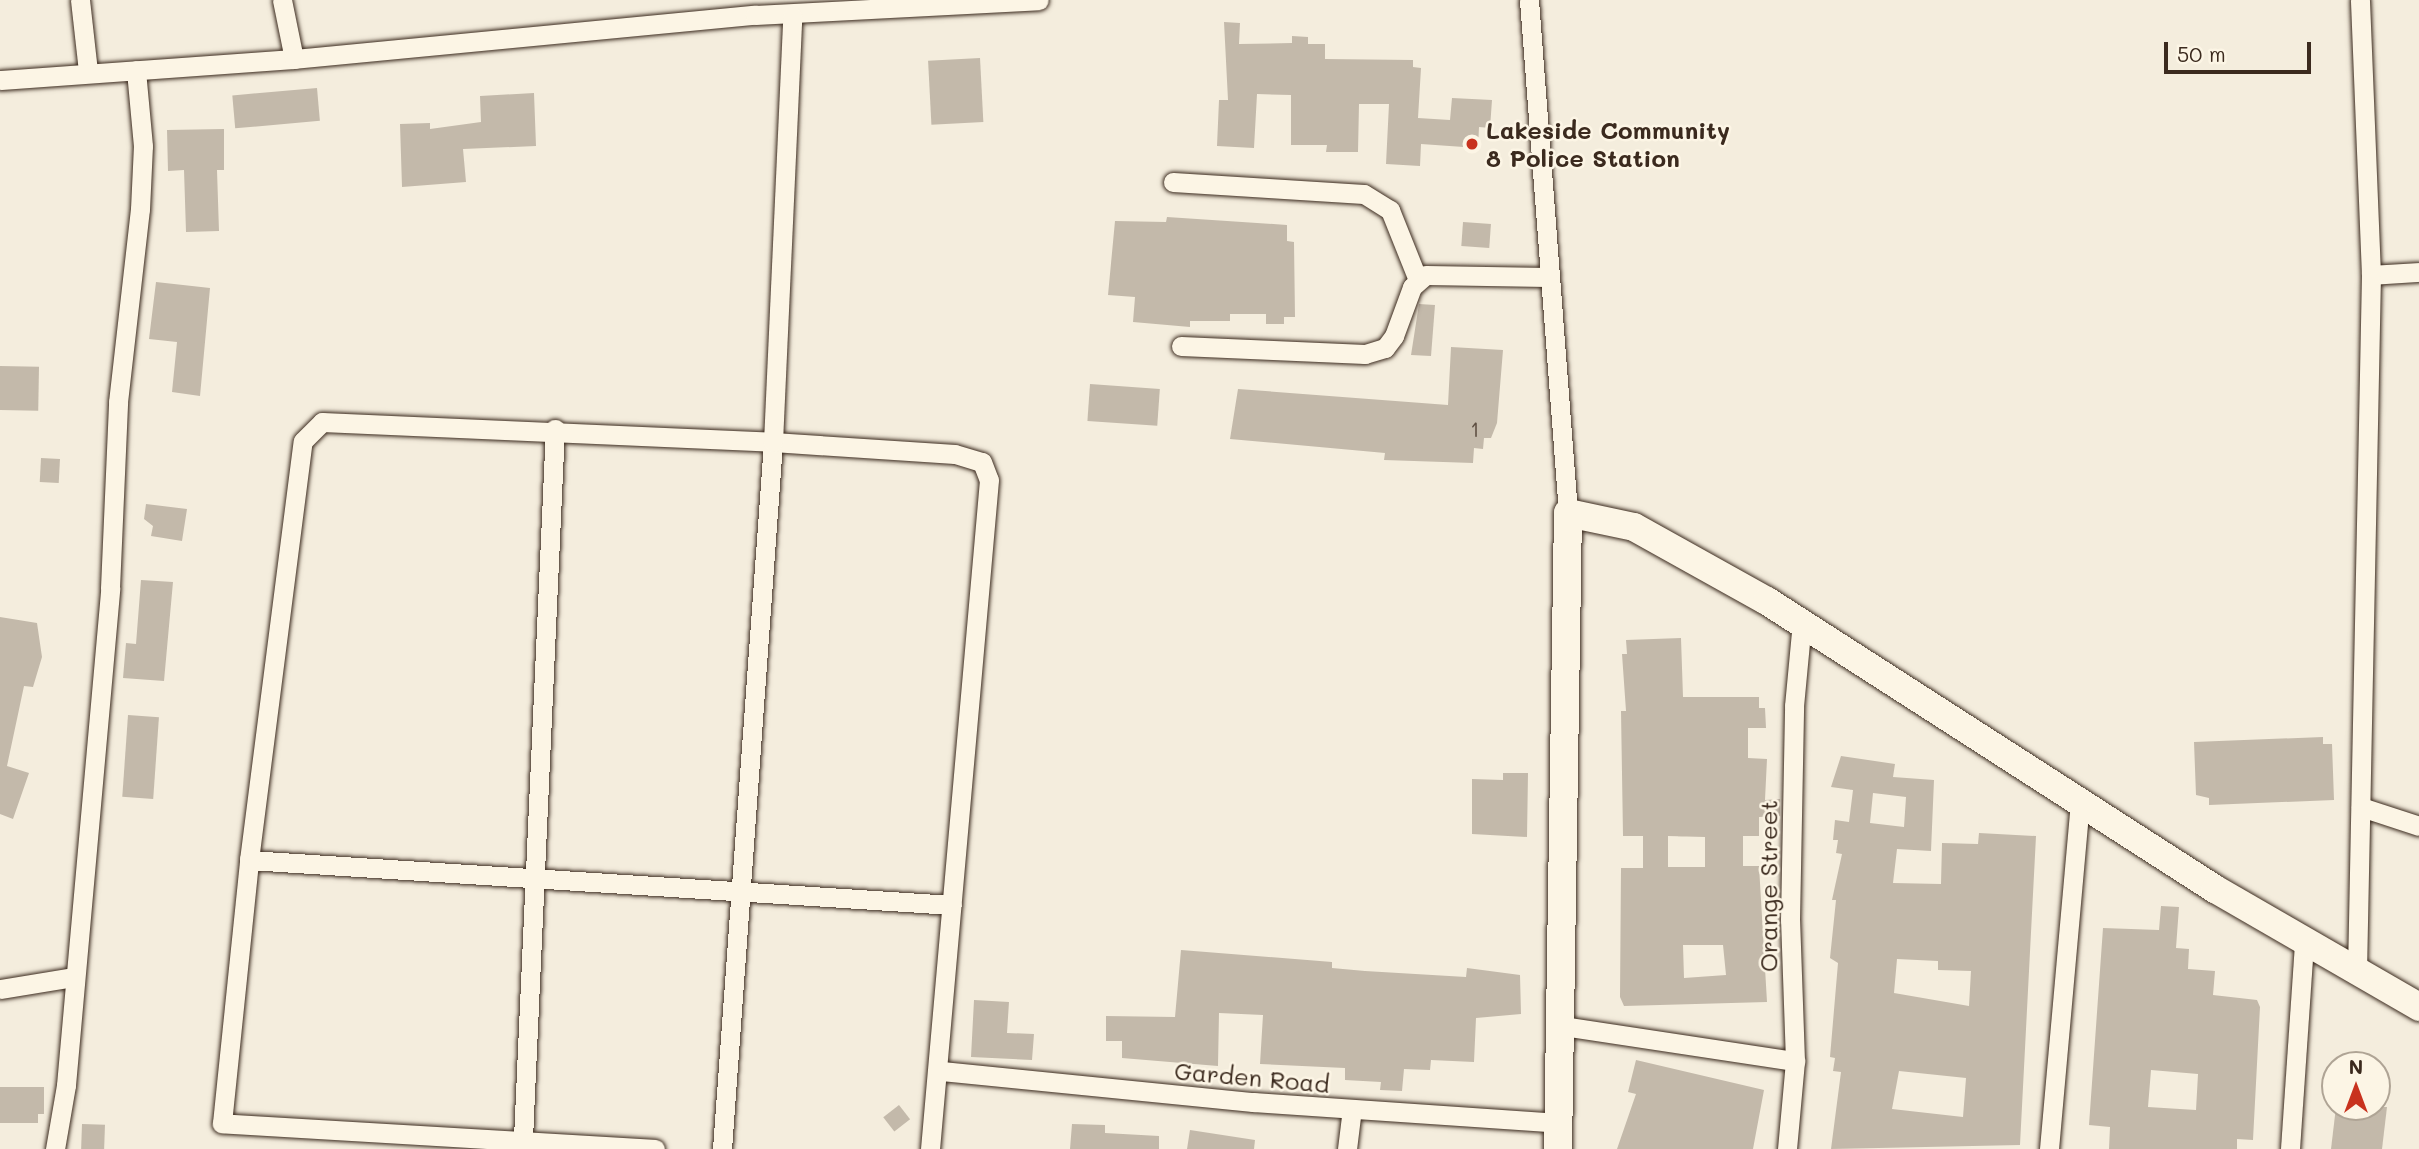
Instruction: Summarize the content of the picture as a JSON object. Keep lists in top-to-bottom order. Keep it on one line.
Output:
{"streets":{"street":["Orange Street","Garden Road"]},"places":["Lakeside Community 8 Police Station"],"house_numbers":["1"],"scale_bar":"50 m","north":"top"}
